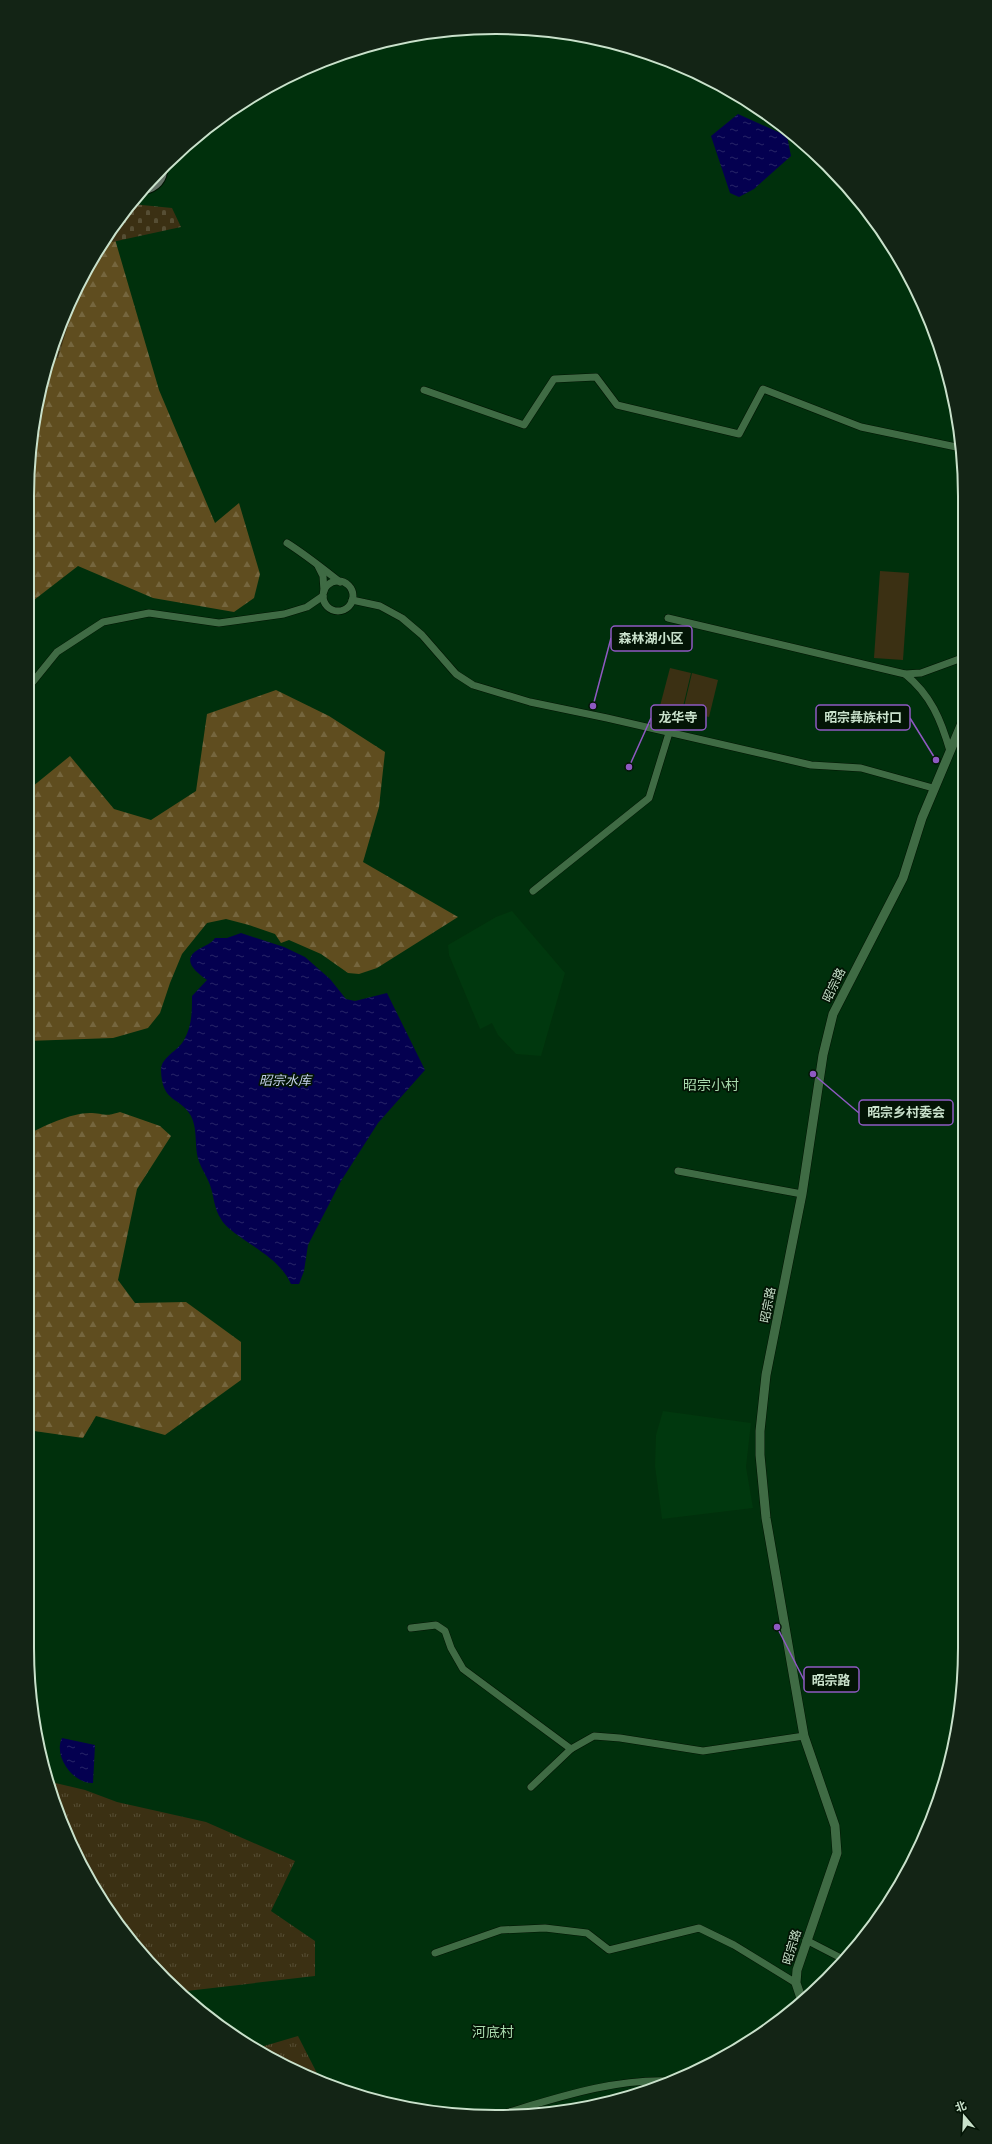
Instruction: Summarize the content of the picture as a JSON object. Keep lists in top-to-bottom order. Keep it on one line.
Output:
{"streets":{"street":["昭宗路"]},"districts":["昭宗小村","河底村"],"water":["昭宗水库"],"places":["森林湖小区","昭宗彝族村口","龙华寺","昭宗乡村委会","昭宗路"],"north":"top"}
